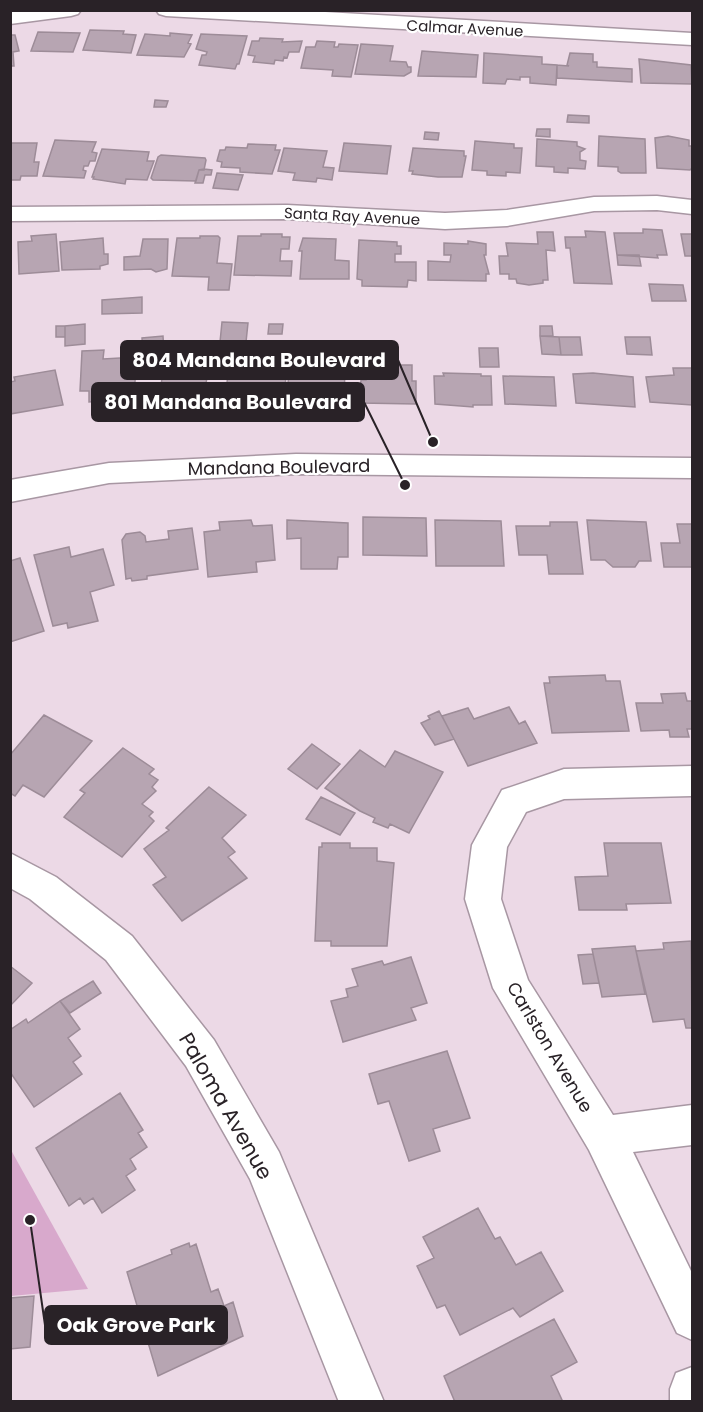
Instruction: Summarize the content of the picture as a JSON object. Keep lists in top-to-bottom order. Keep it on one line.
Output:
{"streets":{"street":["Calmar Avenue","Santa Ray Avenue","Mandana Boulevard","Carlston Avenue","Paloma Avenue"]},"places":["804 Mandana Boulevard","801 Mandana Boulevard","Oak Grove Park"]}
